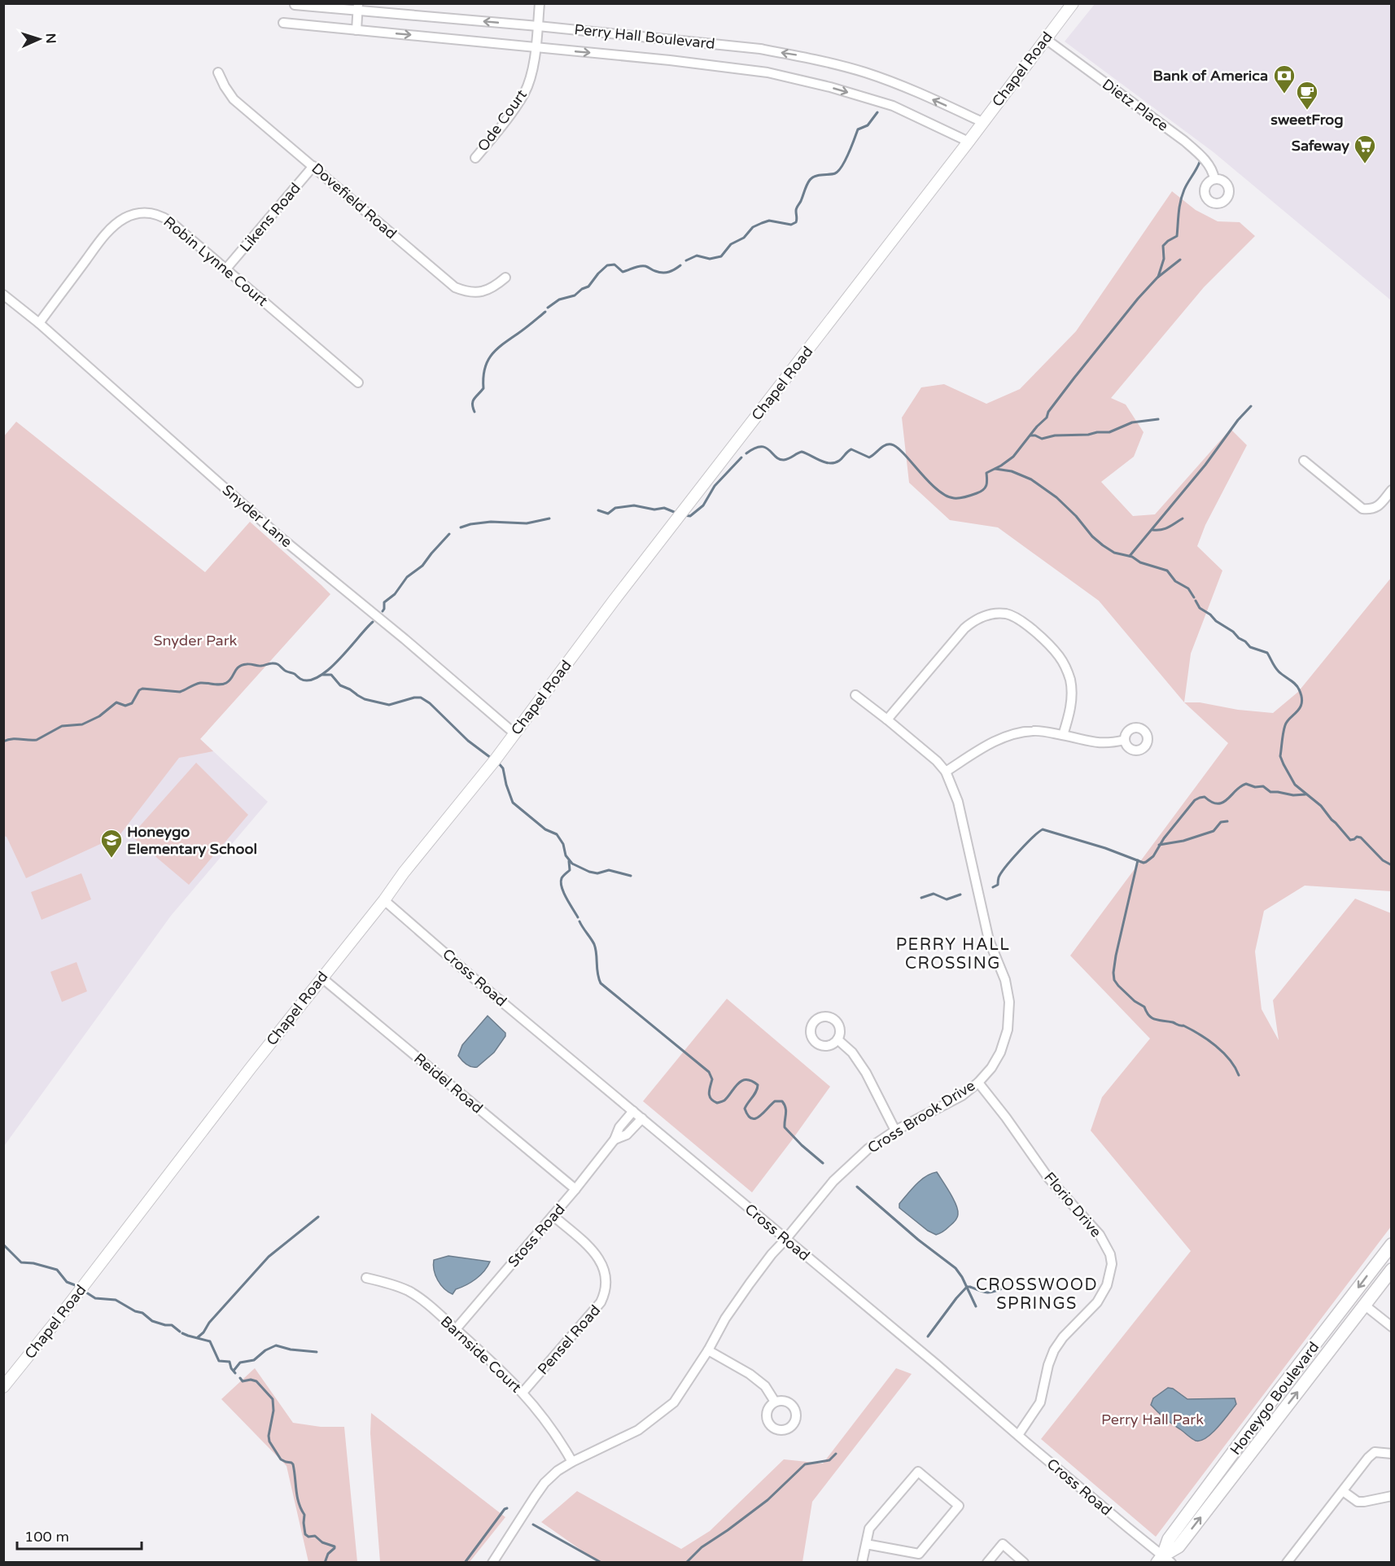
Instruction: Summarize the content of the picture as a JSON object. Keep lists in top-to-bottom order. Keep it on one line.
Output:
{"streets":{"main road":["Honeygo Boulevard"],"street":["Perry Hall Boulevard","Chapel Road","Dietz Place","Ode Court","Dovefield Road","Likens Road","Robin Lynne Court","Snyder Lane","Cross Road","Reidel Road","Cross Brook Drive","Florio Drive","Stoss Road","Pensel Road","Barnside Court"]},"crossings":[["Perry Hall Boulevard","Chapel Road"],["Perry Hall Boulevard","Ode Court"],["Chapel Road","Dietz Place"],["Chapel Road","Snyder Lane"],["Chapel Road","Cross Road"],["Chapel Road","Reidel Road"],["Dovefield Road","Likens Road"],["Likens Road","Robin Lynne Court"],["Robin Lynne Court","Snyder Lane"],["Cross Road","Cross Brook Drive"],["Cross Road","Florio Drive"],["Cross Road","Stoss Road"],["Cross Road","Honeygo Boulevard"],["Reidel Road","Stoss Road"],["Cross Brook Drive","Florio Drive"],["Cross Brook Drive","Barnside Court"],["Stoss Road","Pensel Road"],["Stoss Road","Barnside Court"],["Pensel Road","Barnside Court"]],"districts":["PERRY HALL CROSSING","CROSSWOOD SPRINGS"],"parks":["Snyder Park","Perry Hall Park"],"places":{"bank":["Bank of America"],"cafe":["sweetFrog"],"supermarket":["Safeway"],"school or university":["Honeygo Elementary School"]},"scale_bar":"100 m","north":"right"}
